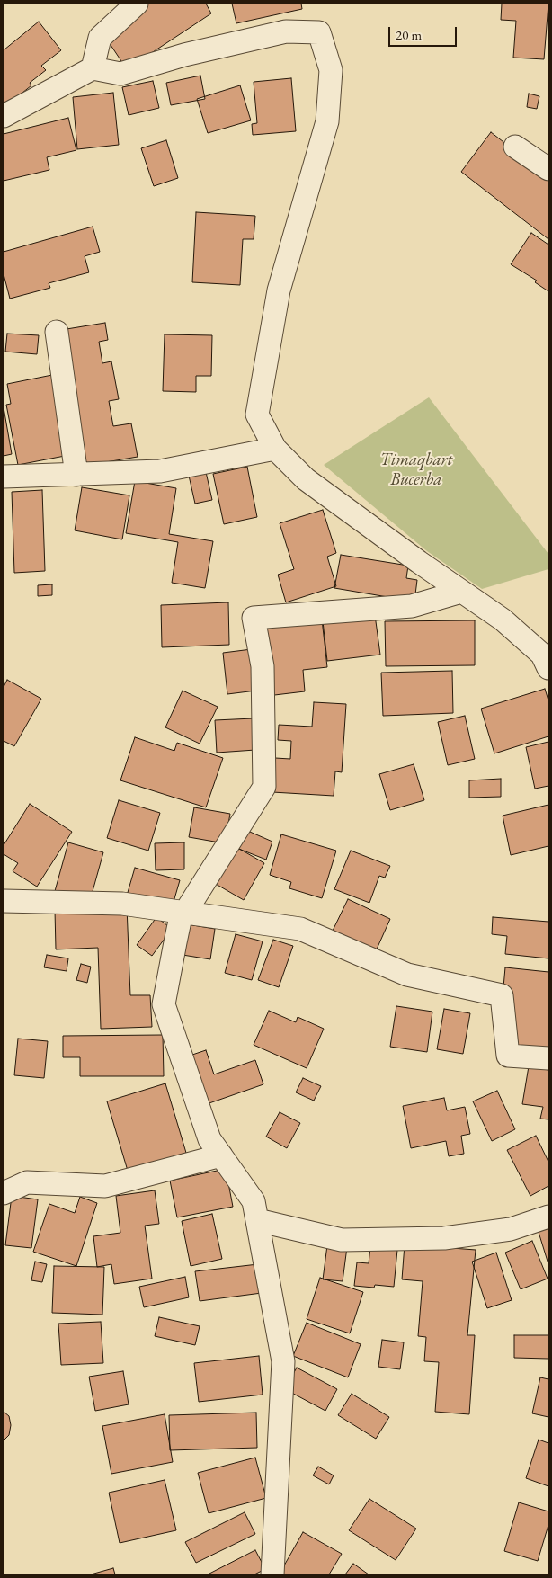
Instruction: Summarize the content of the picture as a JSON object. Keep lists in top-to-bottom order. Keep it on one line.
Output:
{"parks":["Timaqbart Bucerba"],"scale_bar":"20 m"}
